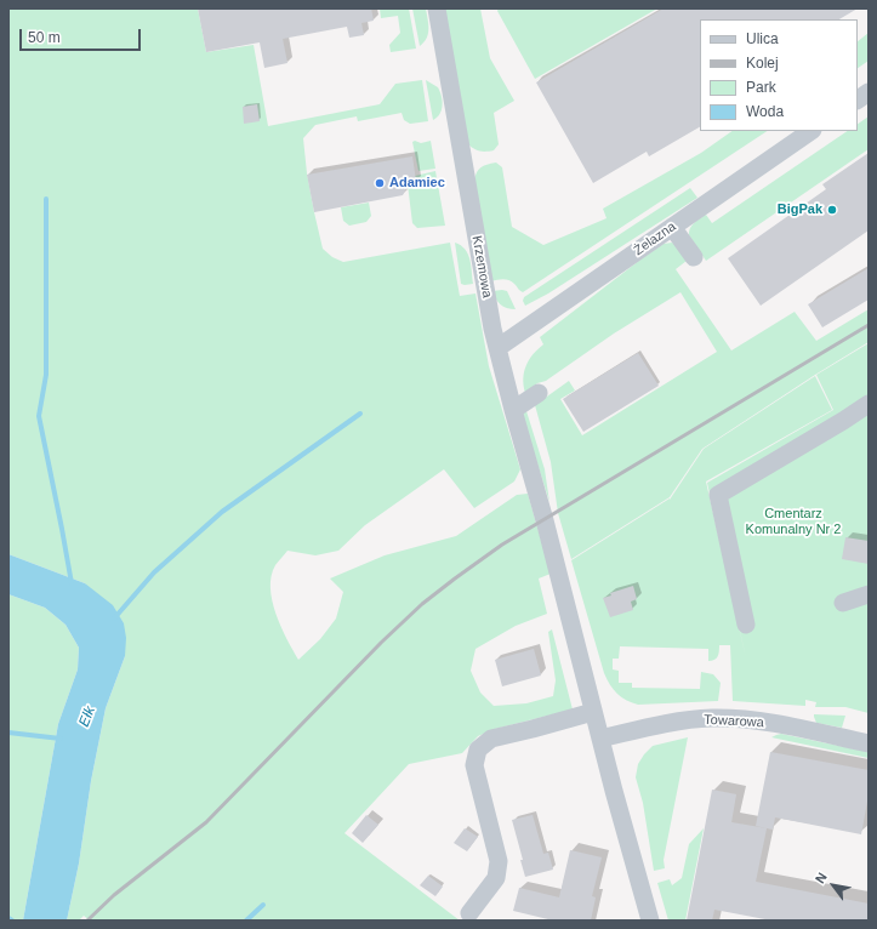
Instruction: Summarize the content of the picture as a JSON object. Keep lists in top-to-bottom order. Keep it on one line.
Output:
{"streets":{"street":["Żelazna","Krzemowa","Towarowa"]},"crossings":[["Żelazna","Krzemowa"]],"water":["Ełk"],"parks":["Cmentarz Komunalny Nr 2"],"places":["Adamiec","BigPak"],"legend":["Ulica","Kolej","Park","Woda"],"scale_bar":"50 m","north":"top left"}
